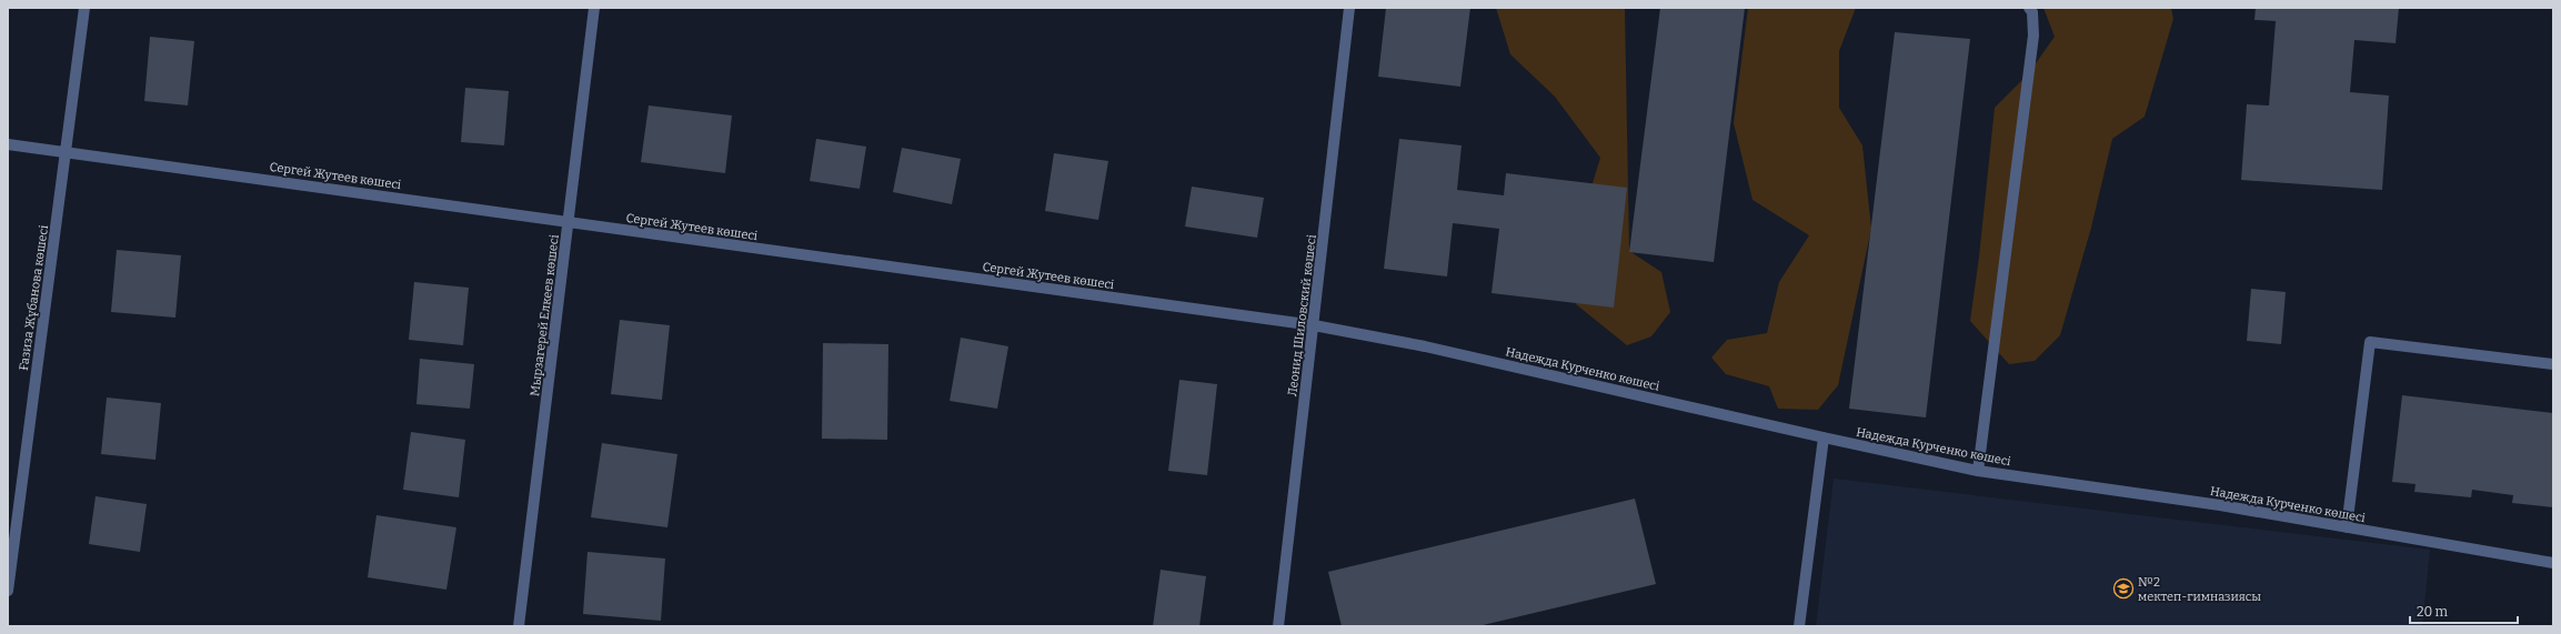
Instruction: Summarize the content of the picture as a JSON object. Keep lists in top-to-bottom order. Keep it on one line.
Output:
{"streets":{"street":["Сергей Жутеев көшесі","Ғазиза Жұбанова көшесі","Мырзагерей Елкеев көшесі","Леонид Шиловский көшесі","Надежда Курченко көшесі"]},"crossings":[["Сергей Жутеев көшесі","Ғазиза Жұбанова көшесі"],["Сергей Жутеев көшесі","Мырзагерей Елкеев көшесі"],["Сергей Жутеев көшесі","Леонид Шиловский көшесі"],["Сергей Жутеев көшесі","Надежда Курченко көшесі"],["Леонид Шиловский көшесі","Надежда Курченко көшесі"]],"places":{"school or university":["№2 мектеп-гимназиясы"]},"scale_bar":"20 m"}
